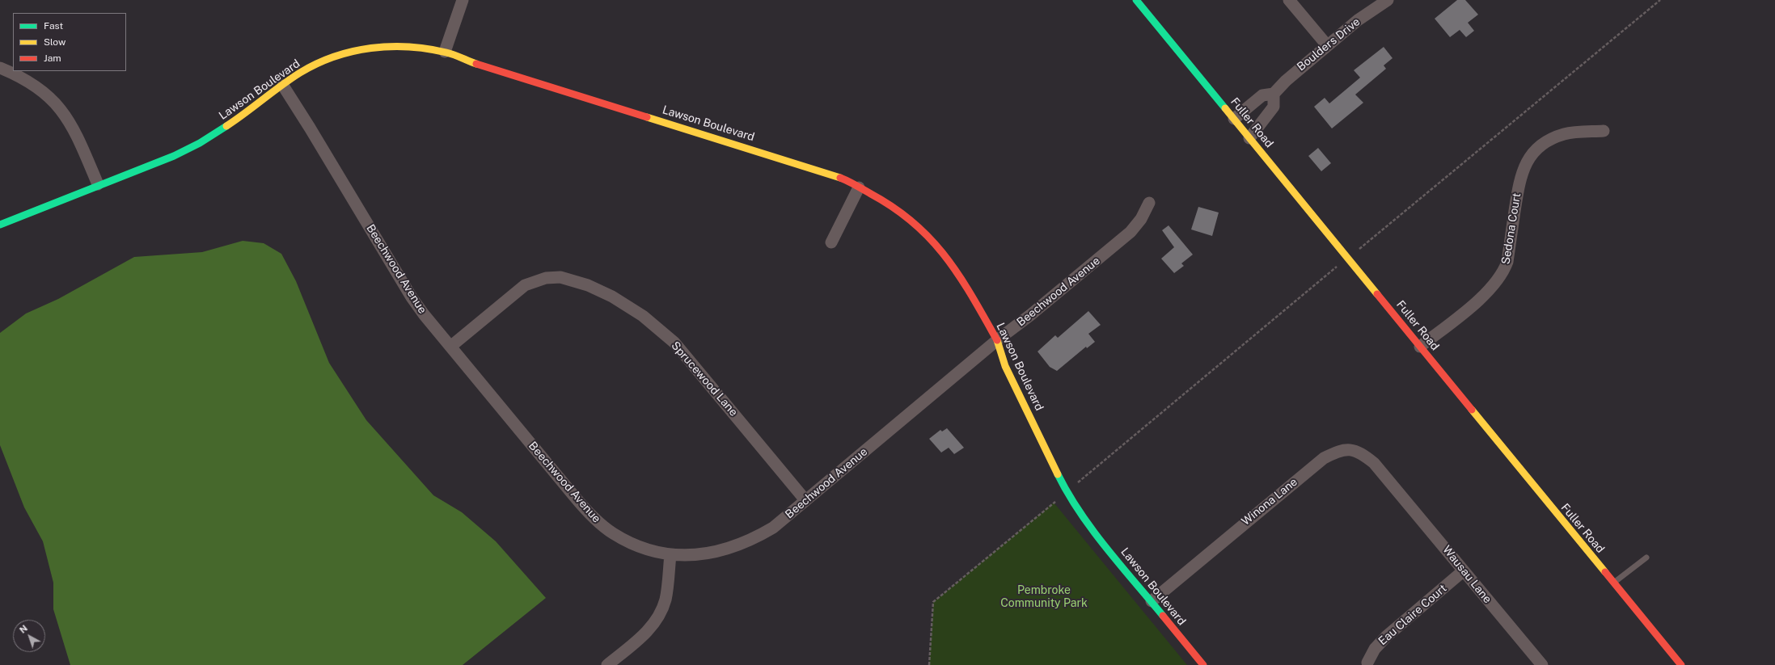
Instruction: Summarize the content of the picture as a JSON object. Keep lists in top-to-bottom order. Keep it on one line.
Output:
{"streets":{"street":["Boulders Drive","Lawson Boulevard","Fuller Road","Sedona Court","Beechwood Avenue","Sprucewood Lane","Winona Lane","Wausau Lane","Eau Claire Court"]},"crossings":[["Boulders Drive","Fuller Road"],["Lawson Boulevard","Beechwood Avenue"],["Lawson Boulevard","Winona Lane"],["Fuller Road","Sedona Court"],["Beechwood Avenue","Sprucewood Lane"],["Winona Lane","Wausau Lane"],["Wausau Lane","Eau Claire Court"]],"parks":["Pembroke Community Park"],"legend":["Fast","Slow","Jam"],"north":"top left"}
